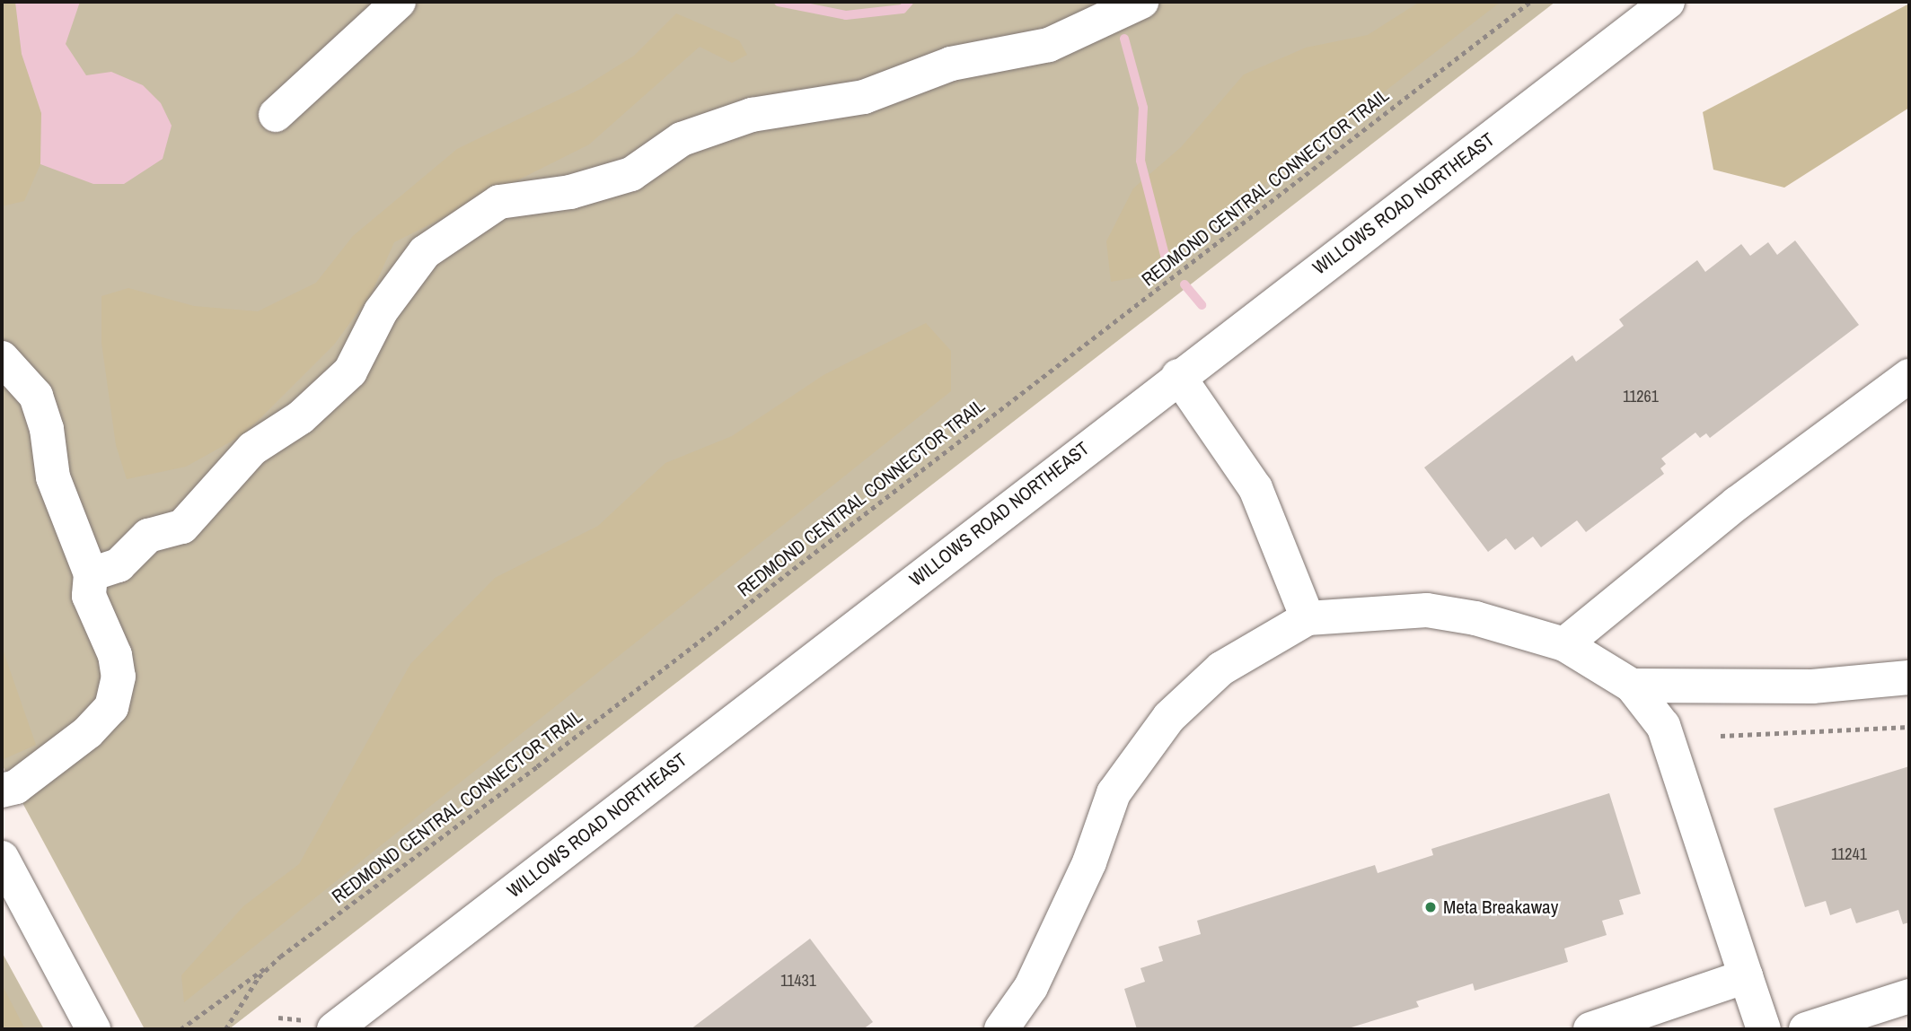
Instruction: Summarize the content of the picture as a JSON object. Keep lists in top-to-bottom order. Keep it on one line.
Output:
{"streets":{"main road":["WILLOWS ROAD NORTHEAST"],"path":["REDMOND CENTRAL CONNECTOR TRAIL"]},"places":["Meta Breakaway"],"house_numbers":["11261","11241","11431"]}
